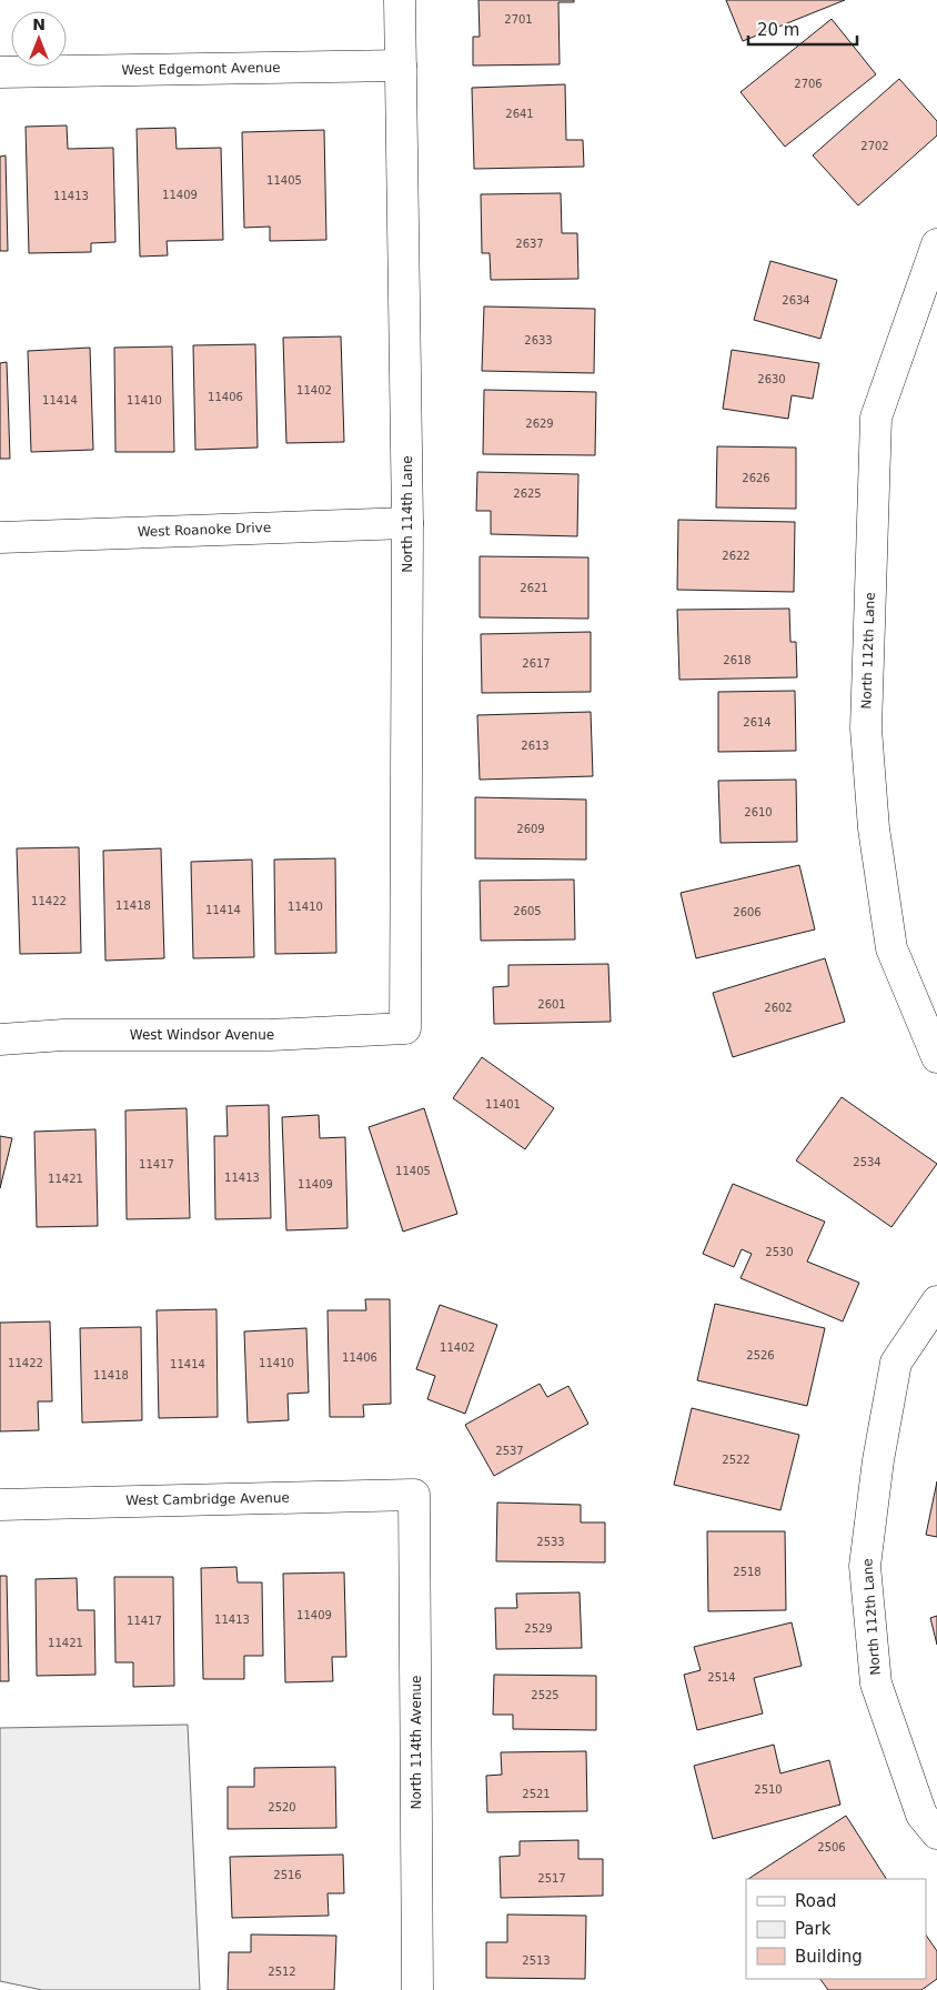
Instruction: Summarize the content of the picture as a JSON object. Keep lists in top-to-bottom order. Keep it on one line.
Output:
{"streets":{"street":["West Edgemont Avenue","North 114th Lane","West Roanoke Drive","North 112th Lane","West Windsor Avenue","West Cambridge Avenue","North 114th Avenue"]},"crossings":[["West Edgemont Avenue","North 114th Lane"],["North 114th Lane","West Roanoke Drive"],["North 114th Lane","West Windsor Avenue"],["West Cambridge Avenue","North 114th Avenue"]],"house_numbers":["2701","2706","2641","2702","11405","11409","11413","2637","2634","2633","2630","11402","11406","11414","11410","2629","2626","2625","2622","2621","2618","2617","2614","2613","2610","2609","11422","11418","11410","11414","2605","2606","2601","2602","11401","2534","11417","11405","11413","11421","11409","2530","11402","2526","11406","11422","11410","11414","11418","2537","2522","2533","2518","11409","11413","11417","2529","11421","2514","2525","2510","2521","2520","2506","2516","2517","2513","2512"],"legend":["Road","Park","Building"],"scale_bar":"20 m","north":"top"}
